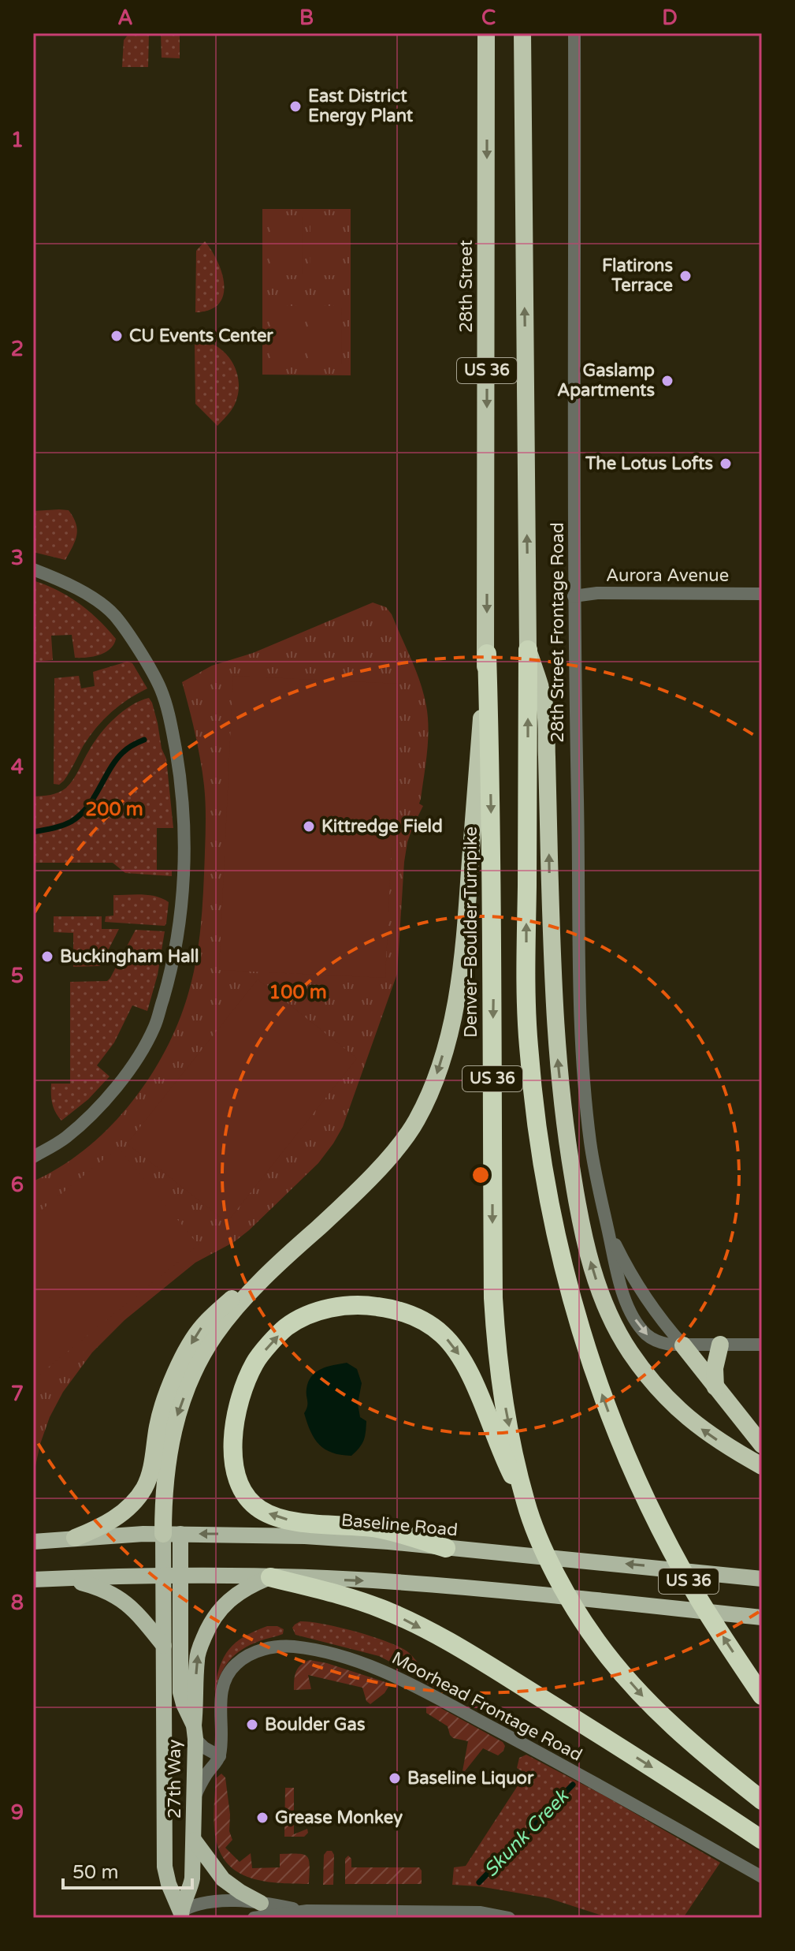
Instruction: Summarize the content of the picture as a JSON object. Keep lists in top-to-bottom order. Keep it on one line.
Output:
{"streets":{"highway":["28th Street","US 36","Denver–Boulder Turnpike"],"main road":["Baseline Road","27th Way"],"street":["Aurora Avenue","28th Street Frontage Road","Moorhead Frontage Road"]},"crossings":[["28th Street","Denver–Boulder Turnpike"],["Aurora Avenue","28th Street Frontage Road"],["Baseline Road","27th Way"]],"water":["Skunk Creek"],"places":["East District Energy Plant","Flatirons Terrace","CU Events Center","Gaslamp Apartments","The Lotus Lofts","Kittredge Field","Buckingham Hall","Boulder Gas","Baseline Liquor","Grease Monkey"],"scale_bar":"50 m","grid":{"columns":["A","B","C","D"],"rows":["1","2","3","4","5","6","7","8","9"]},"rings":["200 m","100 m"]}
